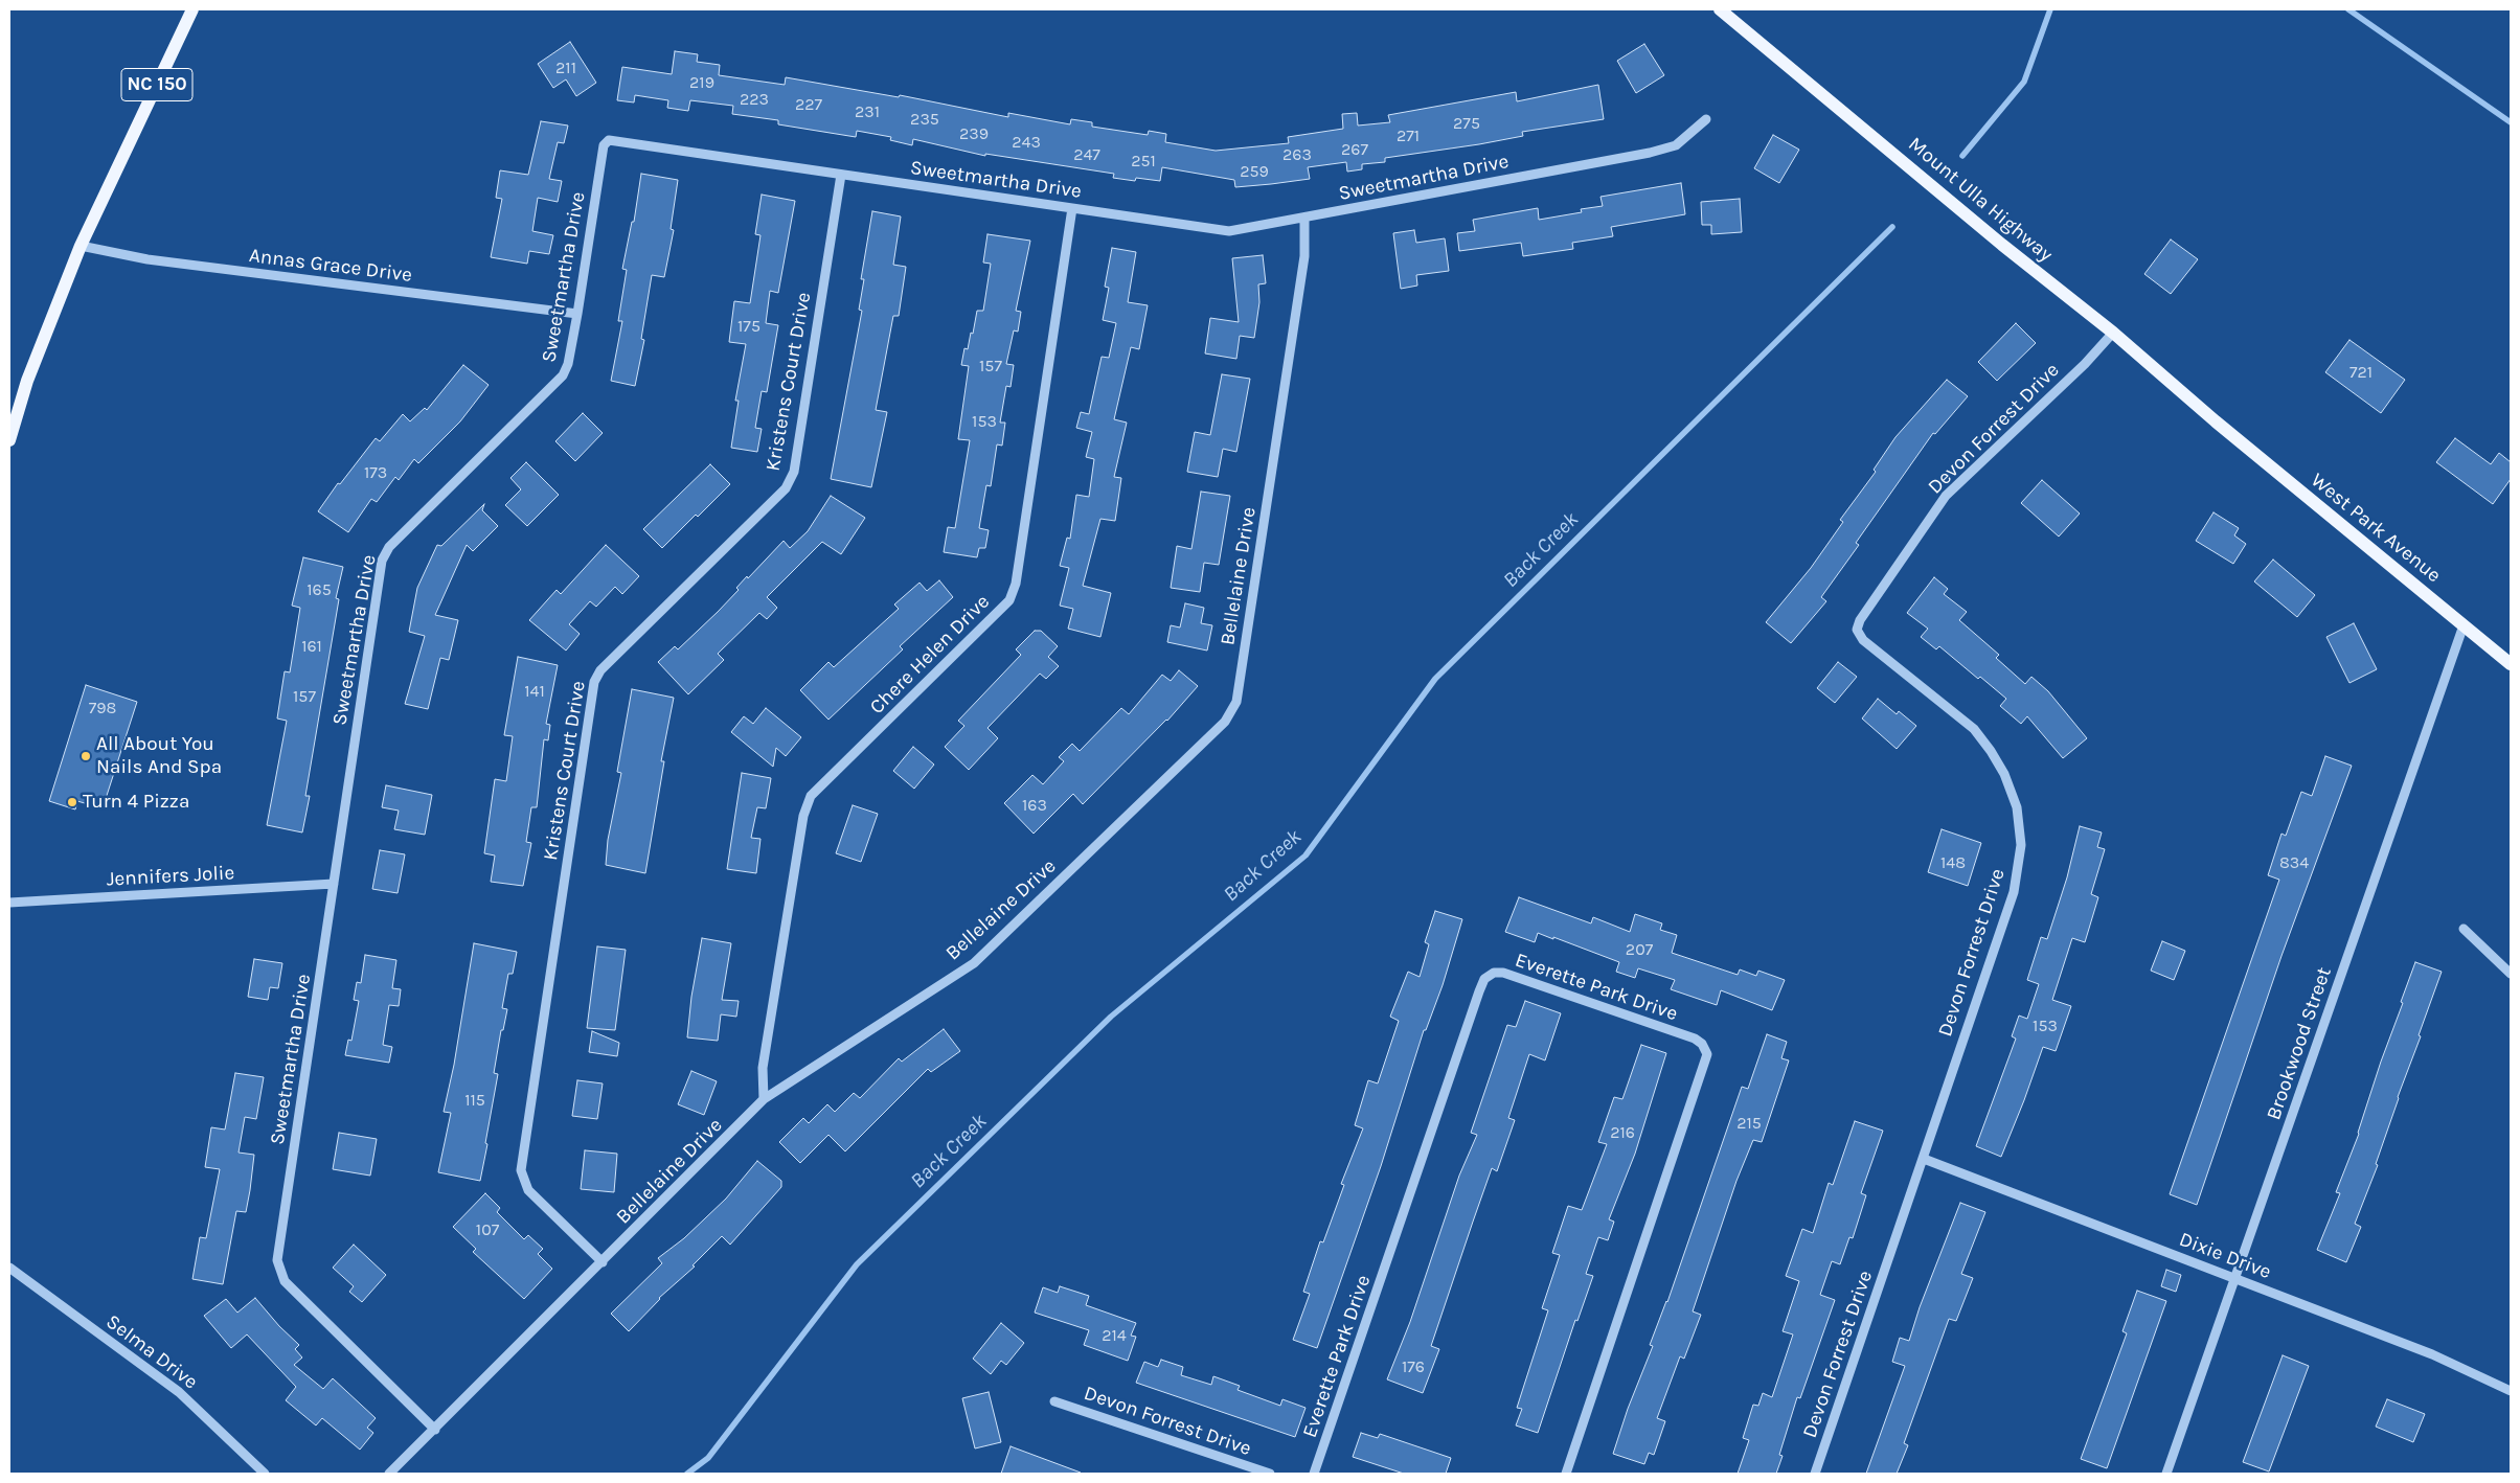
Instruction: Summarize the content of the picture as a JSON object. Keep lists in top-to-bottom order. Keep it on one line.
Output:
{"streets":{"main road":["NC 150","Mount Ulla Highway","West Park Avenue"],"street":["Sweetmartha Drive","Annas Grace Drive","Kristens Court Drive","Devon Forrest Drive","Bellelaine Drive","Chere Helen Drive","Jennifers Jolie","Everette Park Drive","Brookwood Street","Dixie Drive","Selma Drive"]},"crossings":[["NC 150","Annas Grace Drive"],["Sweetmartha Drive","Annas Grace Drive"],["Sweetmartha Drive","Kristens Court Drive"],["Sweetmartha Drive","Bellelaine Drive"],["Sweetmartha Drive","Chere Helen Drive"],["Sweetmartha Drive","Jennifers Jolie"],["Mount Ulla Highway","Devon Forrest Drive"],["Mount Ulla Highway","West Park Avenue"],["Kristens Court Drive","Bellelaine Drive"],["Devon Forrest Drive","Dixie Drive"],["West Park Avenue","Brookwood Street"],["Bellelaine Drive","Chere Helen Drive"],["Brookwood Street","Dixie Drive"]],"water":["Back Creek"],"places":["All About You Nails And Spa","Turn 4 Pizza"],"house_numbers":["211","219","223","227","231","235","275","239","271","243","267","247","263","251","259","175","157","721","153","173","165","161","141","157","798","163","148","834","207","153","115","215","216","107","214","176"]}
